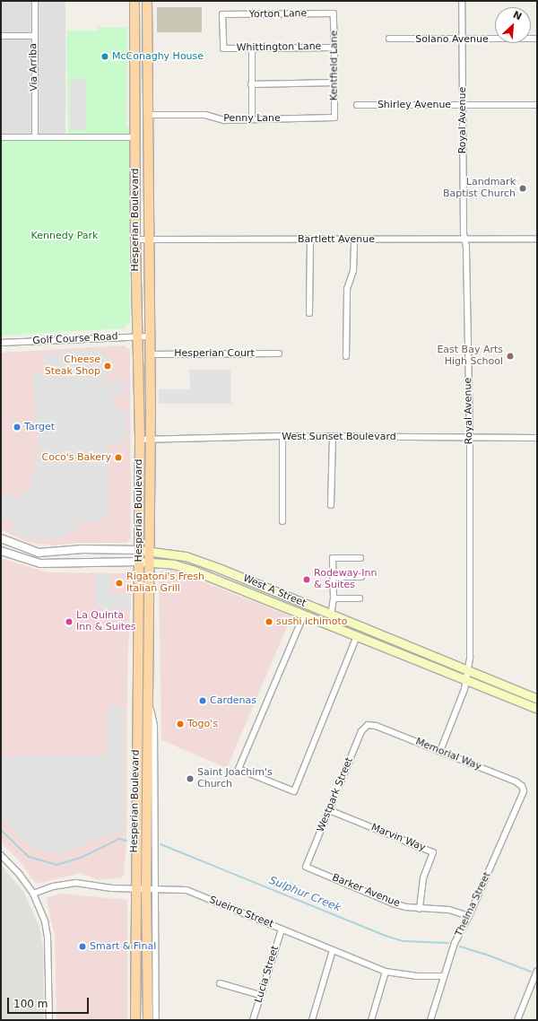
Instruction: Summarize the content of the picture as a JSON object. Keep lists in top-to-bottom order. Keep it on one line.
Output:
{"streets":{"main road":["Hesperian Boulevard","West A Street"],"street":["Yorton Lane","Solano Avenue","Whittington Lane","Kentfield Lane","Via Arriba","Shirley Avenue","Penny Lane","Royal Avenue","Bartlett Avenue","Golf Course Road","Hesperian Court","West Sunset Boulevard","Memorial Way","Westpark Street","Marvin Way","Barker Avenue","Thelma Street","Sueirro Street","Lucia Street"]},"crossings":[["Yorton Lane","Whittington Lane"],["Yorton Lane","Kentfield Lane"],["Solano Avenue","Royal Avenue"],["Whittington Lane","Kentfield Lane"],["Kentfield Lane","Penny Lane"],["Shirley Avenue","Royal Avenue"],["Penny Lane","Hesperian Boulevard"],["Royal Avenue","Bartlett Avenue"],["Royal Avenue","West Sunset Boulevard"],["Royal Avenue","West A Street"],["Royal Avenue","Memorial Way"],["Hesperian Boulevard","Bartlett Avenue"],["Hesperian Boulevard","Golf Course Road"],["Hesperian Boulevard","Hesperian Court"],["Hesperian Boulevard","West Sunset Boulevard"],["Hesperian Boulevard","West A Street"],["Hesperian Boulevard","Sueirro Street"],["Memorial Way","Westpark Street"],["Memorial Way","Thelma Street"],["Westpark Street","Marvin Way"],["Westpark Street","Barker Avenue"],["Marvin Way","Barker Avenue"],["Barker Avenue","Thelma Street"],["Thelma Street","Sueirro Street"],["Sueirro Street","Lucia Street"]],"water":["Sulphur Creek"],"parks":["Kennedy Park"],"places":["McConaghy House","Landmark Baptist Church","East Bay Arts High School","Cheese Steak Shop","Target","Coco's Bakery","Rodeway Inn & Suites","Rigatoni's Fresh Italian Grill","La Quinta Inn & Suites","sushi ichimoto","Cardenas","Togo's","Saint Joachim's Church","Smart & Final"],"scale_bar":"100 m","north":"top right"}
